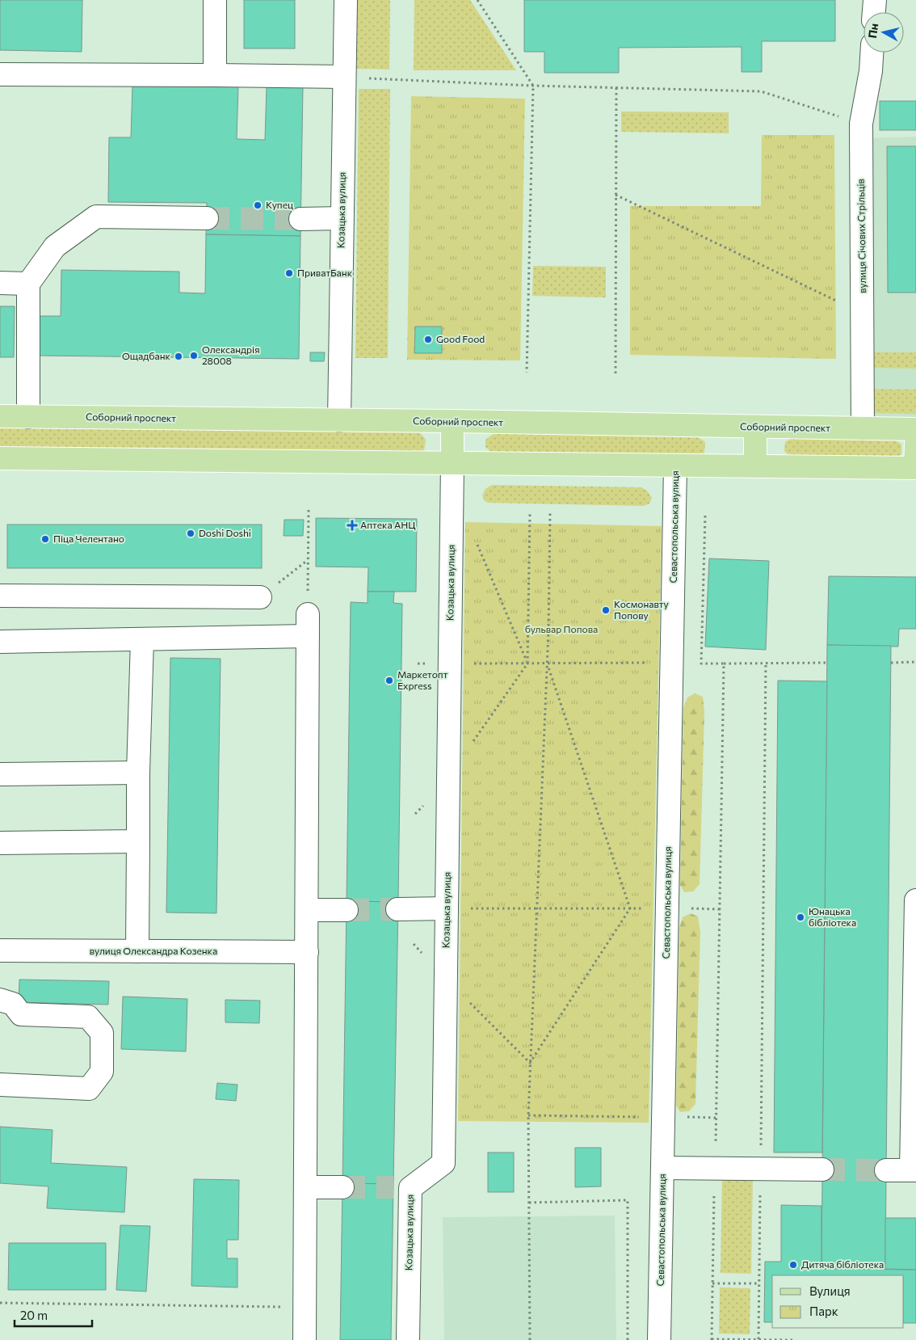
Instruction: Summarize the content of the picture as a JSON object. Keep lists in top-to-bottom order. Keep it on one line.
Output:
{"streets":{"main road":["Соборний проспект"],"street":["Козацька вулиця","вулиця Січових Стрільців","Севастопольська вулиця","вулиця Олександра Козенка"]},"crossings":[["Козацька вулиця","Соборний проспект"],["вулиця Січових Стрільців","Соборний проспект"]],"parks":["бульвар Попова"],"places":{"other":["Купец","ПриватБанк","Good Food","Олександрія 28008","Ощадбанк","Doshi Doshi","Піца Челентано","Космонавту Попову","Маркетопт Express","Юнацька бібліотека","Дитяча бібліотека"],"health":["Аптека АНЦ"]},"legend":["Вулиця","Парк"],"scale_bar":"20 m","north":"left"}
